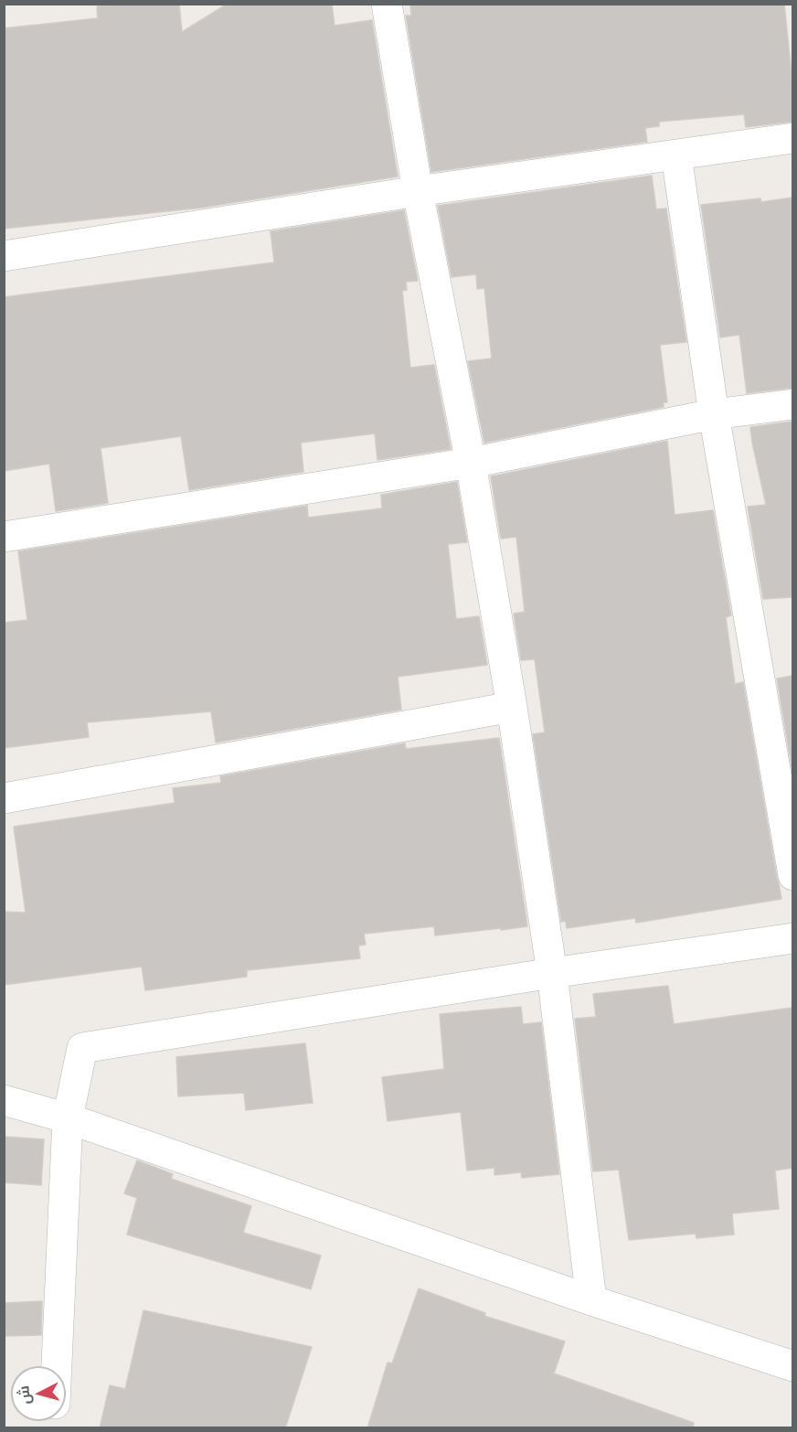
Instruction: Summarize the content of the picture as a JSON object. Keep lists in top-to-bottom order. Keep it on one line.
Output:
{"north":"left"}
